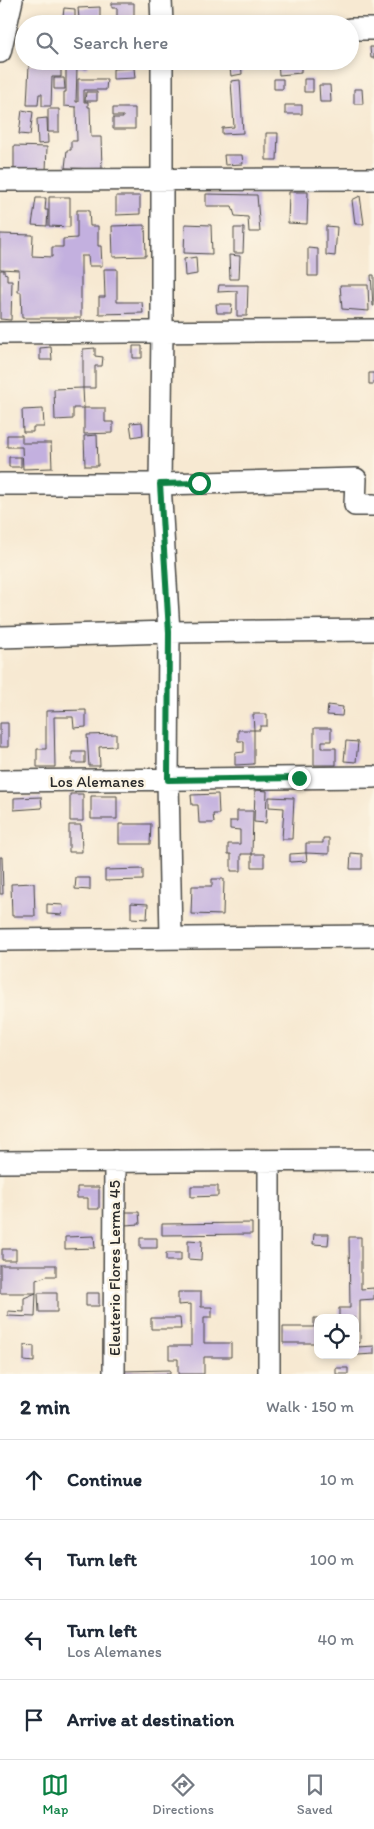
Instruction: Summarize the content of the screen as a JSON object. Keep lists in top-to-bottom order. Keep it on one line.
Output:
{"streets":{"street":["Los Alemanes","Eleuterio Flores Lerma 45"]},"page":{"search":"Search here","heading":["2 min","Walk · 150 m"],"list":[["Continue","10 m"],["Turn left","100 m"],["Turn left","Los Alemanes","40 m"],"Arrive at destination"],"nav":["Map","Directions","Saved"]}}
